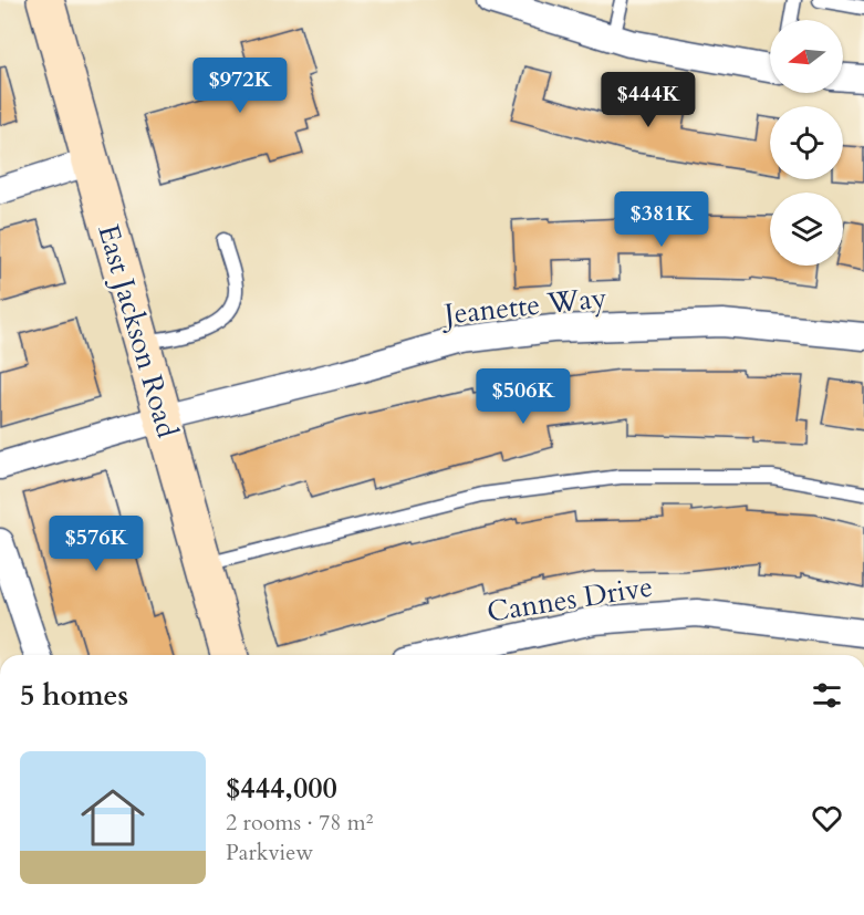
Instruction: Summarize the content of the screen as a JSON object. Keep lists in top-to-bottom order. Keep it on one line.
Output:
{"streets":{"street":["Jeanette Way","East Jackson Road","Cannes Drive"]},"crossings":[["Jeanette Way","East Jackson Road"]],"north":"left","page":{"price":["$972K","$444K","$381K","$506K","$576K"],"heading":"5 homes","list":[{"name":"$444,000","note":"2 rooms · 78 m² · Parkview"}]}}
